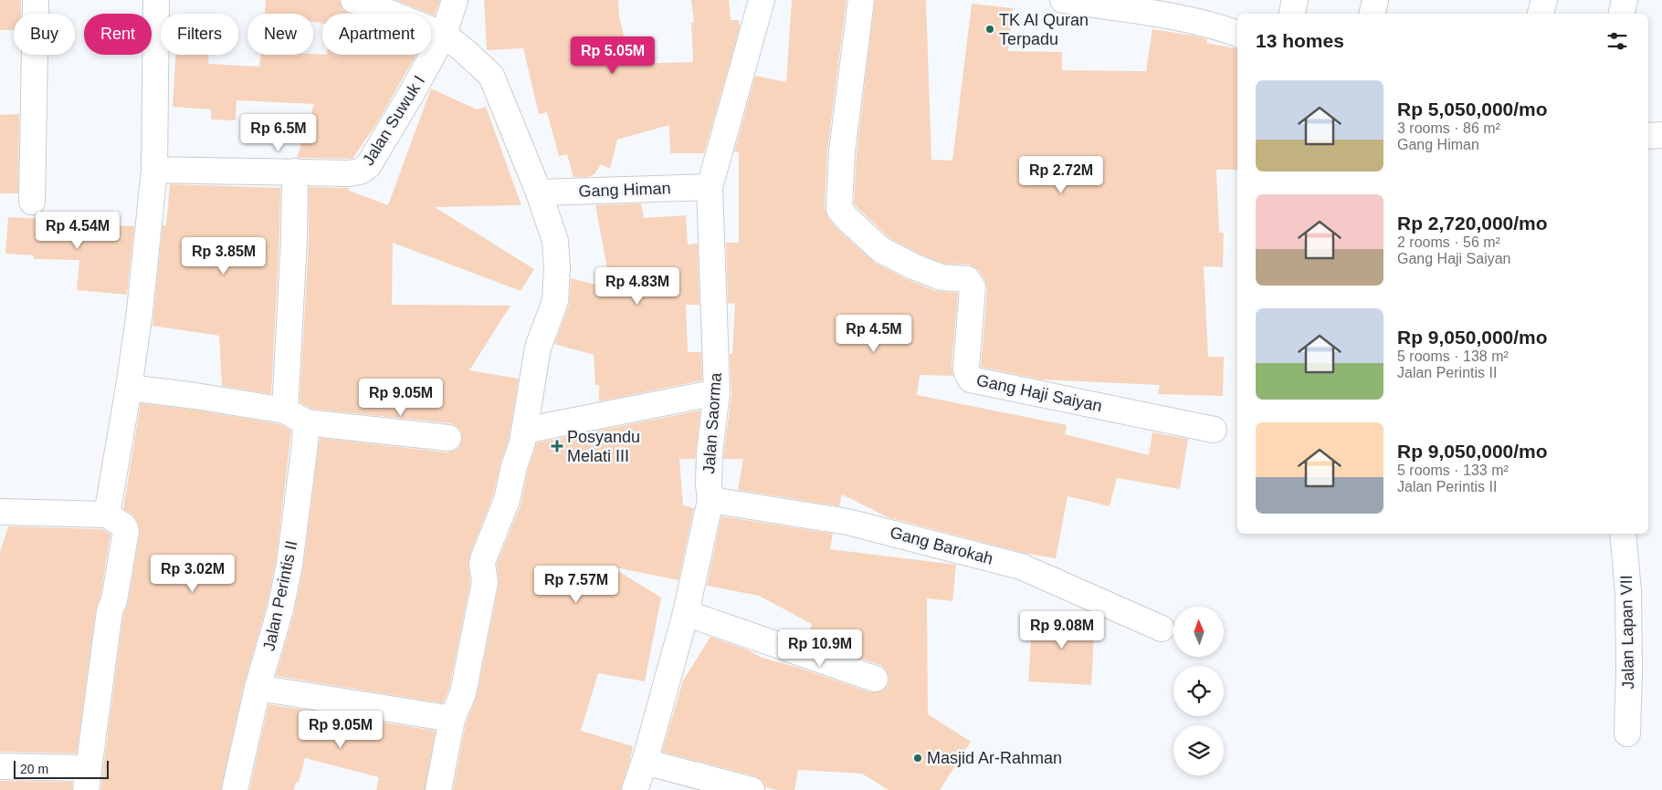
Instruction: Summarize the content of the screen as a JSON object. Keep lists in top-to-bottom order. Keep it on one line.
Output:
{"streets":{"street":["Jalan Suwuk I","Gang Himan","Gang Haji Saiyan","Jalan Saorma","Gang Barokah","Jalan Perintis II","Jalan Lapan VII"]},"crossings":[["Jalan Suwuk I","Jalan Perintis II"],["Gang Himan","Jalan Saorma"],["Jalan Saorma","Gang Barokah"]],"places":{"other":["TK Al Quran Terpadu","Masjid Ar-Rahman"],"health":["Posyandu Melati III"]},"scale_bar":"20 m","north":"top","page":{"chip":["Buy","Rent","Filters","New","Apartment"],"heading":"13 homes","price":["Rp 5.05M","Rp 6.5M","Rp 2.72M","Rp 4.54M","Rp 3.85M","Rp 4.83M","Rp 4.5M","Rp 9.05M","Rp 3.02M","Rp 7.57M","Rp 9.08M","Rp 10.9M","Rp 9.05M"],"list":[{"name":"Rp 5,050,000/mo","note":"3 rooms · 86 m² · Gang Himan"},{"name":"Rp 2,720,000/mo","note":"2 rooms · 56 m² · Gang Haji Saiyan"},{"name":"Rp 9,050,000/mo","note":"5 rooms · 138 m² · Jalan Perintis II"},{"name":"Rp 9,050,000/mo","note":"5 rooms · 133 m² · Jalan Perintis II"}],"scale":"20 m"}}
